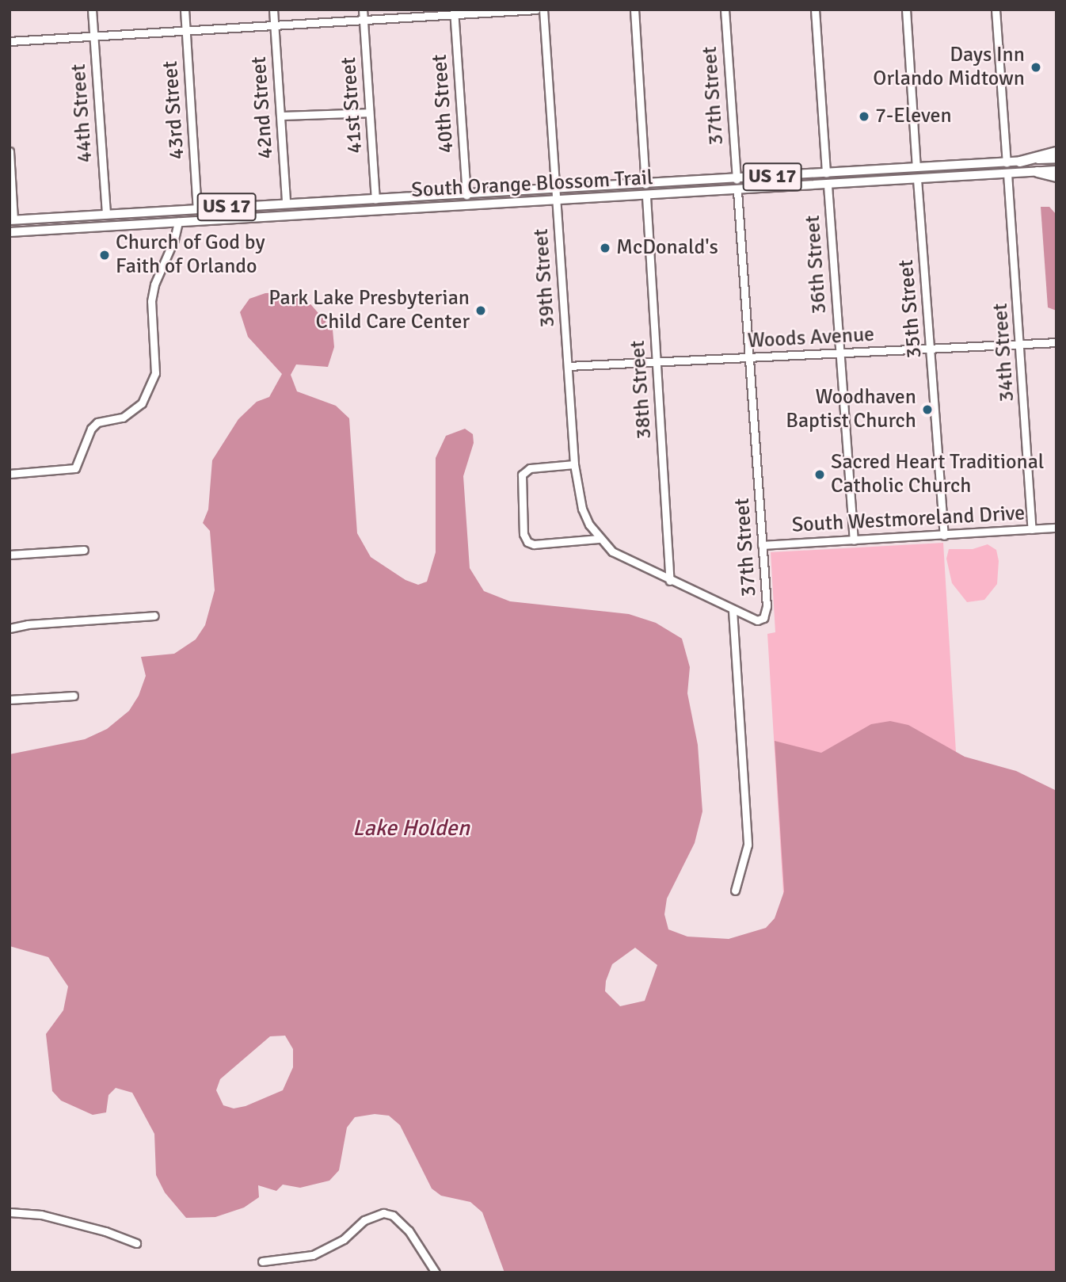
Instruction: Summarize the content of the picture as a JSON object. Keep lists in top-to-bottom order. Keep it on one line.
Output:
{"streets":{"main road":["US 17","South Orange Blossom Trail"],"street":["37th Street","40th Street","41st Street","42nd Street","43rd Street","44th Street","36th Street","39th Street","35th Street","Woods Avenue","34th Street","38th Street","South Westmoreland Drive"]},"crossings":[["37th Street","South Orange Blossom Trail"],["37th Street","Woods Avenue"],["37th Street","South Westmoreland Drive"],["40th Street","South Orange Blossom Trail"],["41st Street","South Orange Blossom Trail"],["42nd Street","South Orange Blossom Trail"],["43rd Street","South Orange Blossom Trail"],["44th Street","South Orange Blossom Trail"],["South Orange Blossom Trail","36th Street"],["South Orange Blossom Trail","39th Street"],["South Orange Blossom Trail","35th Street"],["South Orange Blossom Trail","34th Street"],["South Orange Blossom Trail","38th Street"],["36th Street","Woods Avenue"],["36th Street","South Westmoreland Drive"],["39th Street","Woods Avenue"],["35th Street","Woods Avenue"],["35th Street","South Westmoreland Drive"],["Woods Avenue","34th Street"],["Woods Avenue","38th Street"],["34th Street","South Westmoreland Drive"]],"water":["Lake Holden"],"places":["Days Inn Orlando Midtown","7-Eleven","McDonald's","Church of God by Faith of Orlando","Park Lake Presbyterian Child Care Center","Woodhaven Baptist Church","Sacred Heart Traditional Catholic Church"]}
